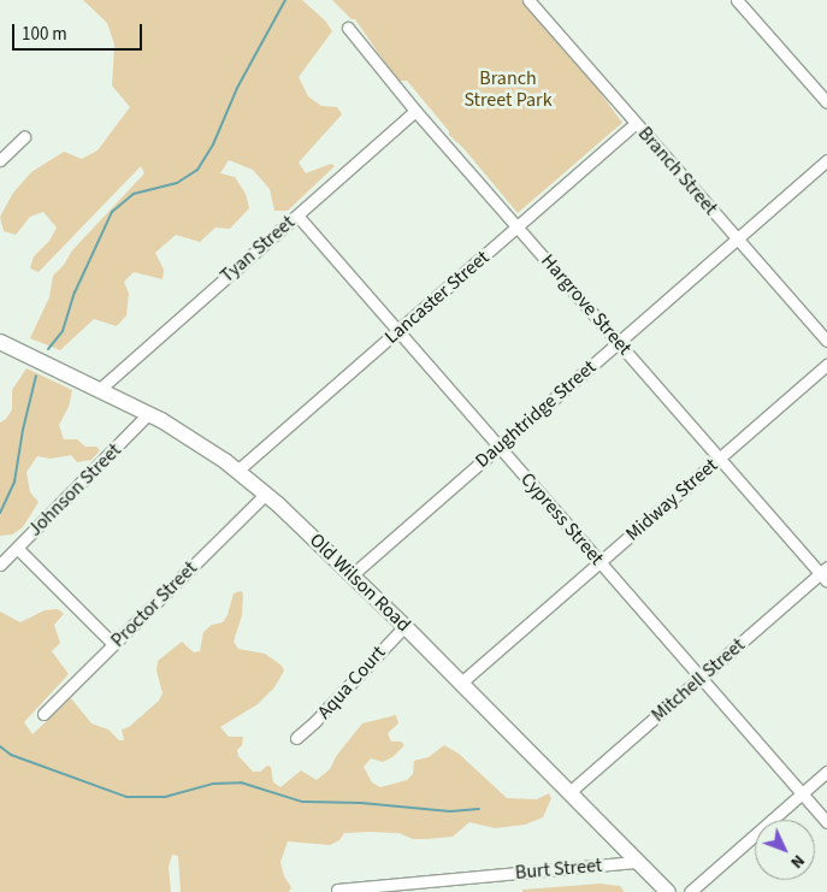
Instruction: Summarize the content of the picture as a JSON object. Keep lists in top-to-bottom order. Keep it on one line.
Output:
{"streets":{"street":["Branch Street","Tyan Street","Lancaster Street","Hargrove Street","Daughtridge Street","Johnson Street","Midway Street","Cypress Street","Old Wilson Road","Proctor Street","Mitchell Street","Aqua Court","Burt Street"]},"crossings":[["Branch Street","Lancaster Street"],["Branch Street","Daughtridge Street"],["Tyan Street","Hargrove Street"],["Tyan Street","Cypress Street"],["Tyan Street","Old Wilson Road"],["Lancaster Street","Hargrove Street"],["Lancaster Street","Cypress Street"],["Lancaster Street","Old Wilson Road"],["Hargrove Street","Daughtridge Street"],["Hargrove Street","Midway Street"],["Hargrove Street","Mitchell Street"],["Daughtridge Street","Cypress Street"],["Daughtridge Street","Old Wilson Road"],["Johnson Street","Old Wilson Road"],["Midway Street","Cypress Street"],["Midway Street","Old Wilson Road"],["Cypress Street","Mitchell Street"],["Old Wilson Road","Proctor Street"],["Old Wilson Road","Mitchell Street"],["Old Wilson Road","Aqua Court"],["Old Wilson Road","Burt Street"]],"parks":["Branch Street Park"],"scale_bar":"100 m","north":"bottom right"}
